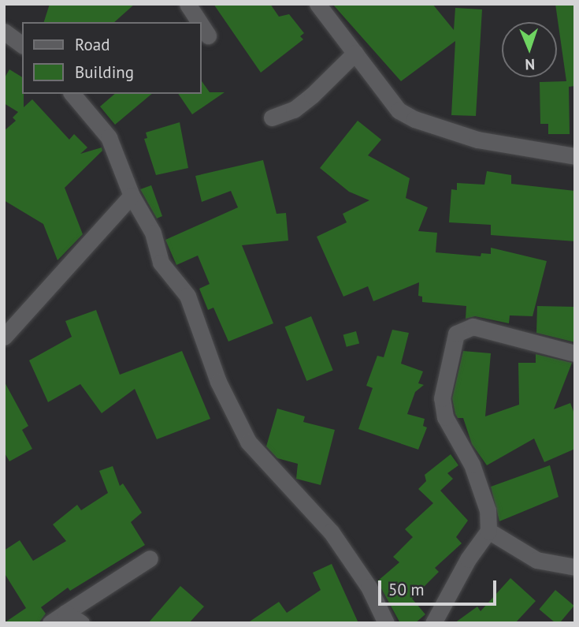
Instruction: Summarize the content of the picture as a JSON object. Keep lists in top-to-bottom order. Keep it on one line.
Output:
{"legend":["Road","Building"],"scale_bar":"50 m","north":"bottom"}
